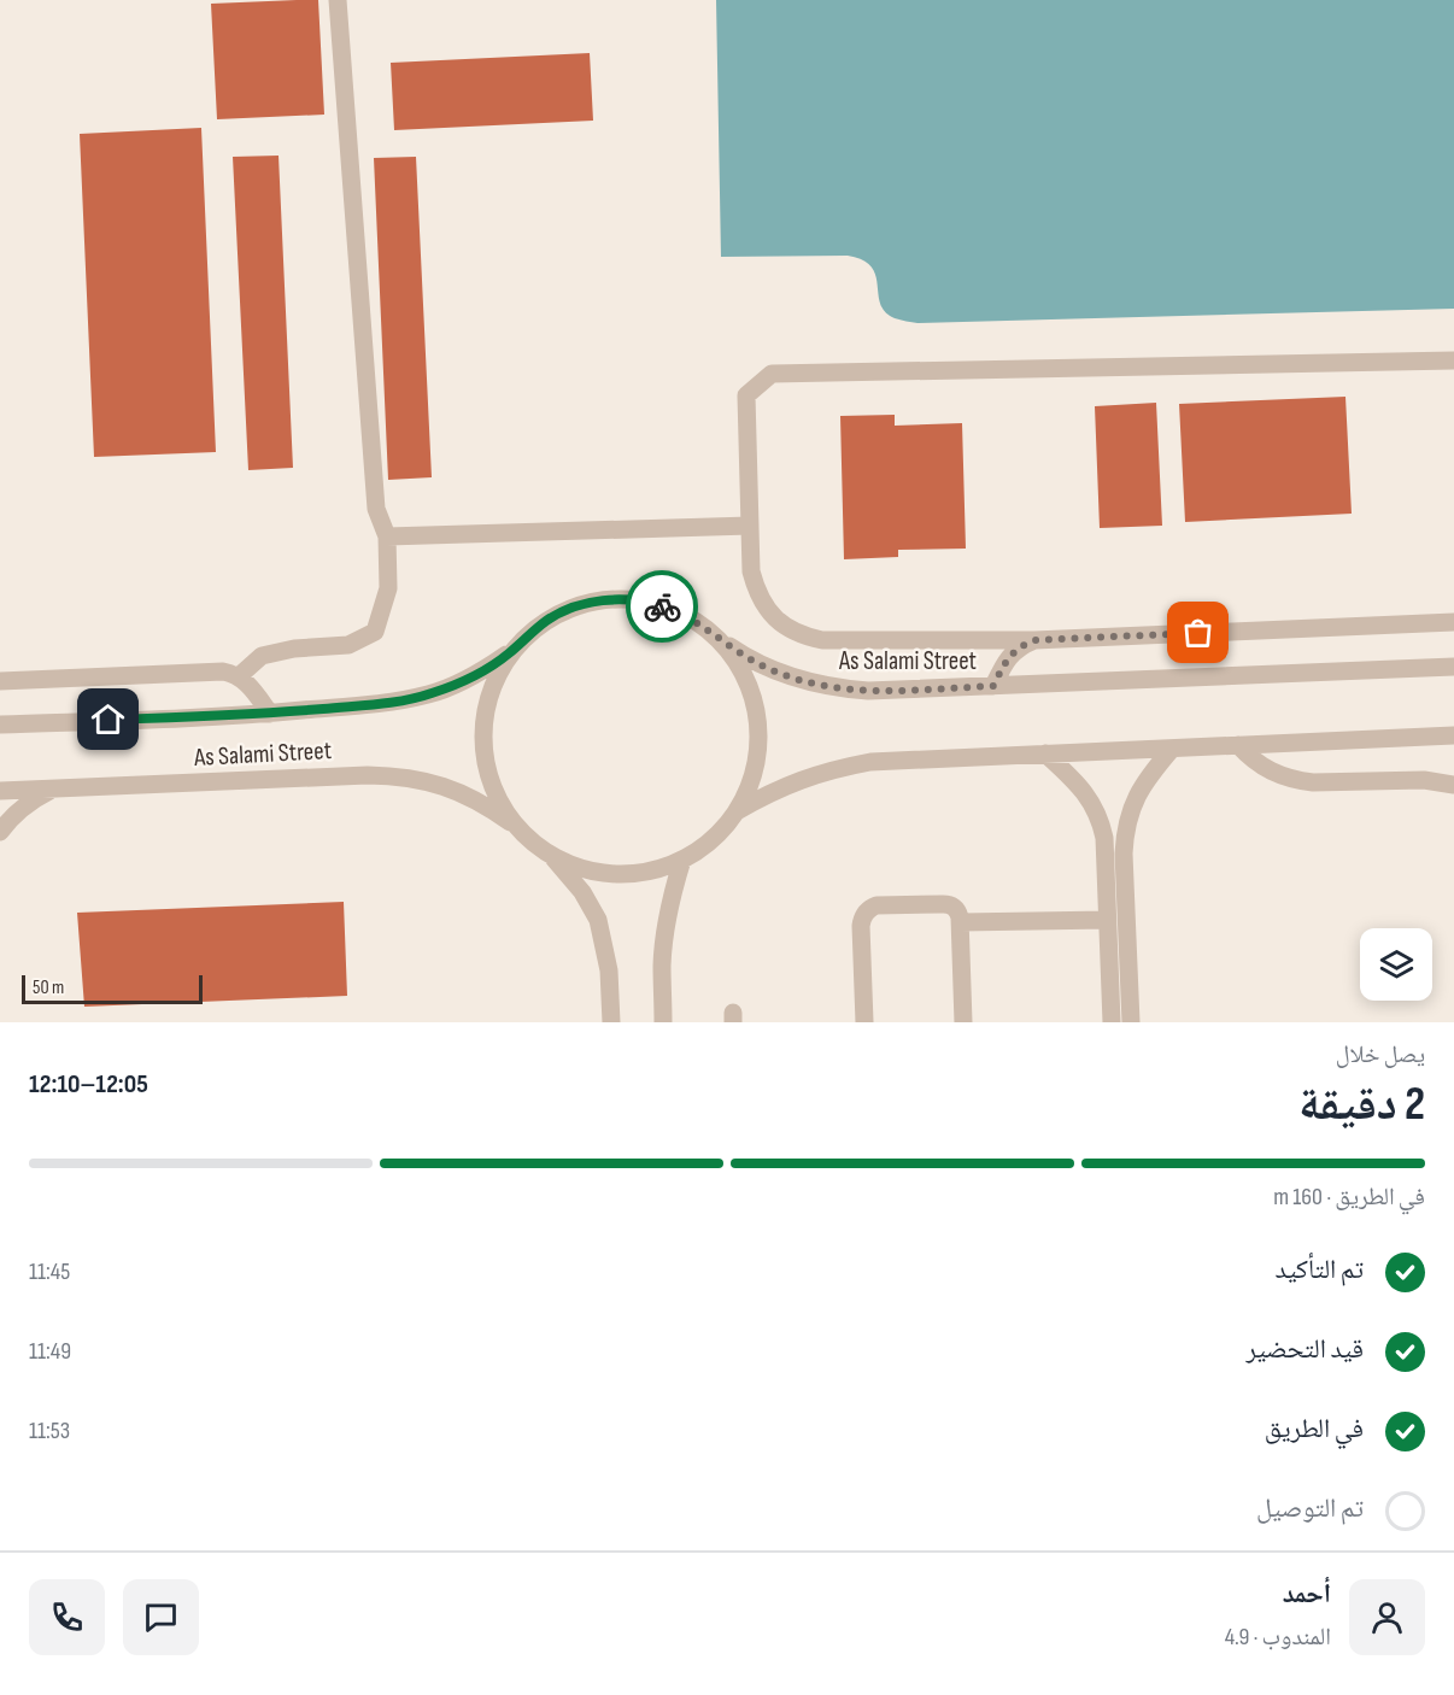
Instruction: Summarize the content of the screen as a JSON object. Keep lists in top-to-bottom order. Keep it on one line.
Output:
{"streets":{"street":["As Salami Street"]},"scale_bar":"50 m","page":{"scale":"50 m","heading":["2 دقيقة","يصل خلال","12:05–12:10"],"panel":["أحمد","المندوب · 4.9"],"bar":"في الطريق · 160 m","list":[["تم التأكيد","11:45"],["قيد التحضير","11:49"],["في الطريق","11:53"],"تم التوصيل"]}}
